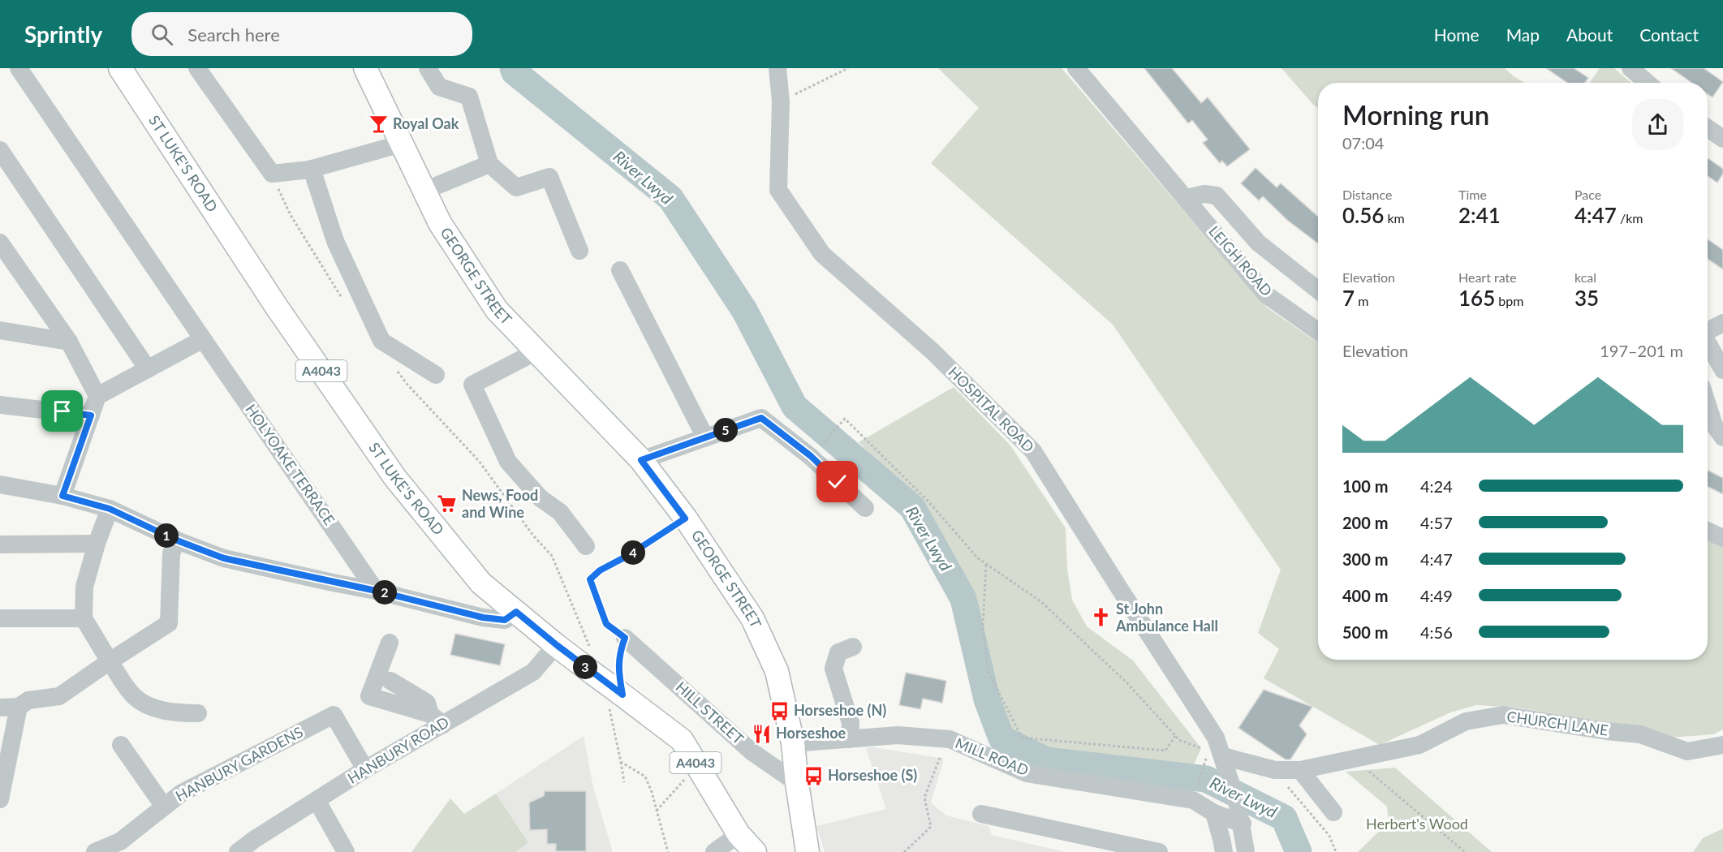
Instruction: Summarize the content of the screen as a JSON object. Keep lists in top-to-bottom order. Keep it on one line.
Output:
{"streets":{"main road":["ST LUKE'S ROAD","GEORGE STREET","A4043"],"street":["LEIGH ROAD","HOSPITAL ROAD","HOLYOAKE TERRACE","HILL STREET","CHURCH LANE","HANBURY ROAD","MILL ROAD","HANBURY GARDENS"]},"crossings":[["ST LUKE'S ROAD","HANBURY ROAD"],["GEORGE STREET","HILL STREET"],["GEORGE STREET","MILL ROAD"],["HOSPITAL ROAD","CHURCH LANE"],["HOSPITAL ROAD","MILL ROAD"],["HANBURY ROAD","HANBURY GARDENS"]],"water":["River Lwyd"],"parks":["Herbert's Wood"],"places":{"bar":["Royal Oak"],"supermarket":["News, Food and Wine"],"church":["St John Ambulance Hall"],"bus stop":["Horseshoe (N)","Horseshoe (S)"],"restaurant":["Horseshoe"]},"page":{"header":"Sprintly","search":"Search here","nav":["Home","Map","About","Contact"],"heading":["Morning run","07:04"],"stats":[["Distance","0.56 km"],["Time","2:41"],["Pace","4:47 /km"],["Elevation","7 m"],["Heart rate","165 bpm"],["kcal","35"]],"chart":["Elevation","197–201 m"],"pins":["5","1","4","2","3"],"list":[{"name":"100 m","note":"4:24"},{"name":"200 m","note":"4:57"},{"name":"300 m","note":"4:47"},{"name":"400 m","note":"4:49"},{"name":"500 m","note":"4:56"}]}}
